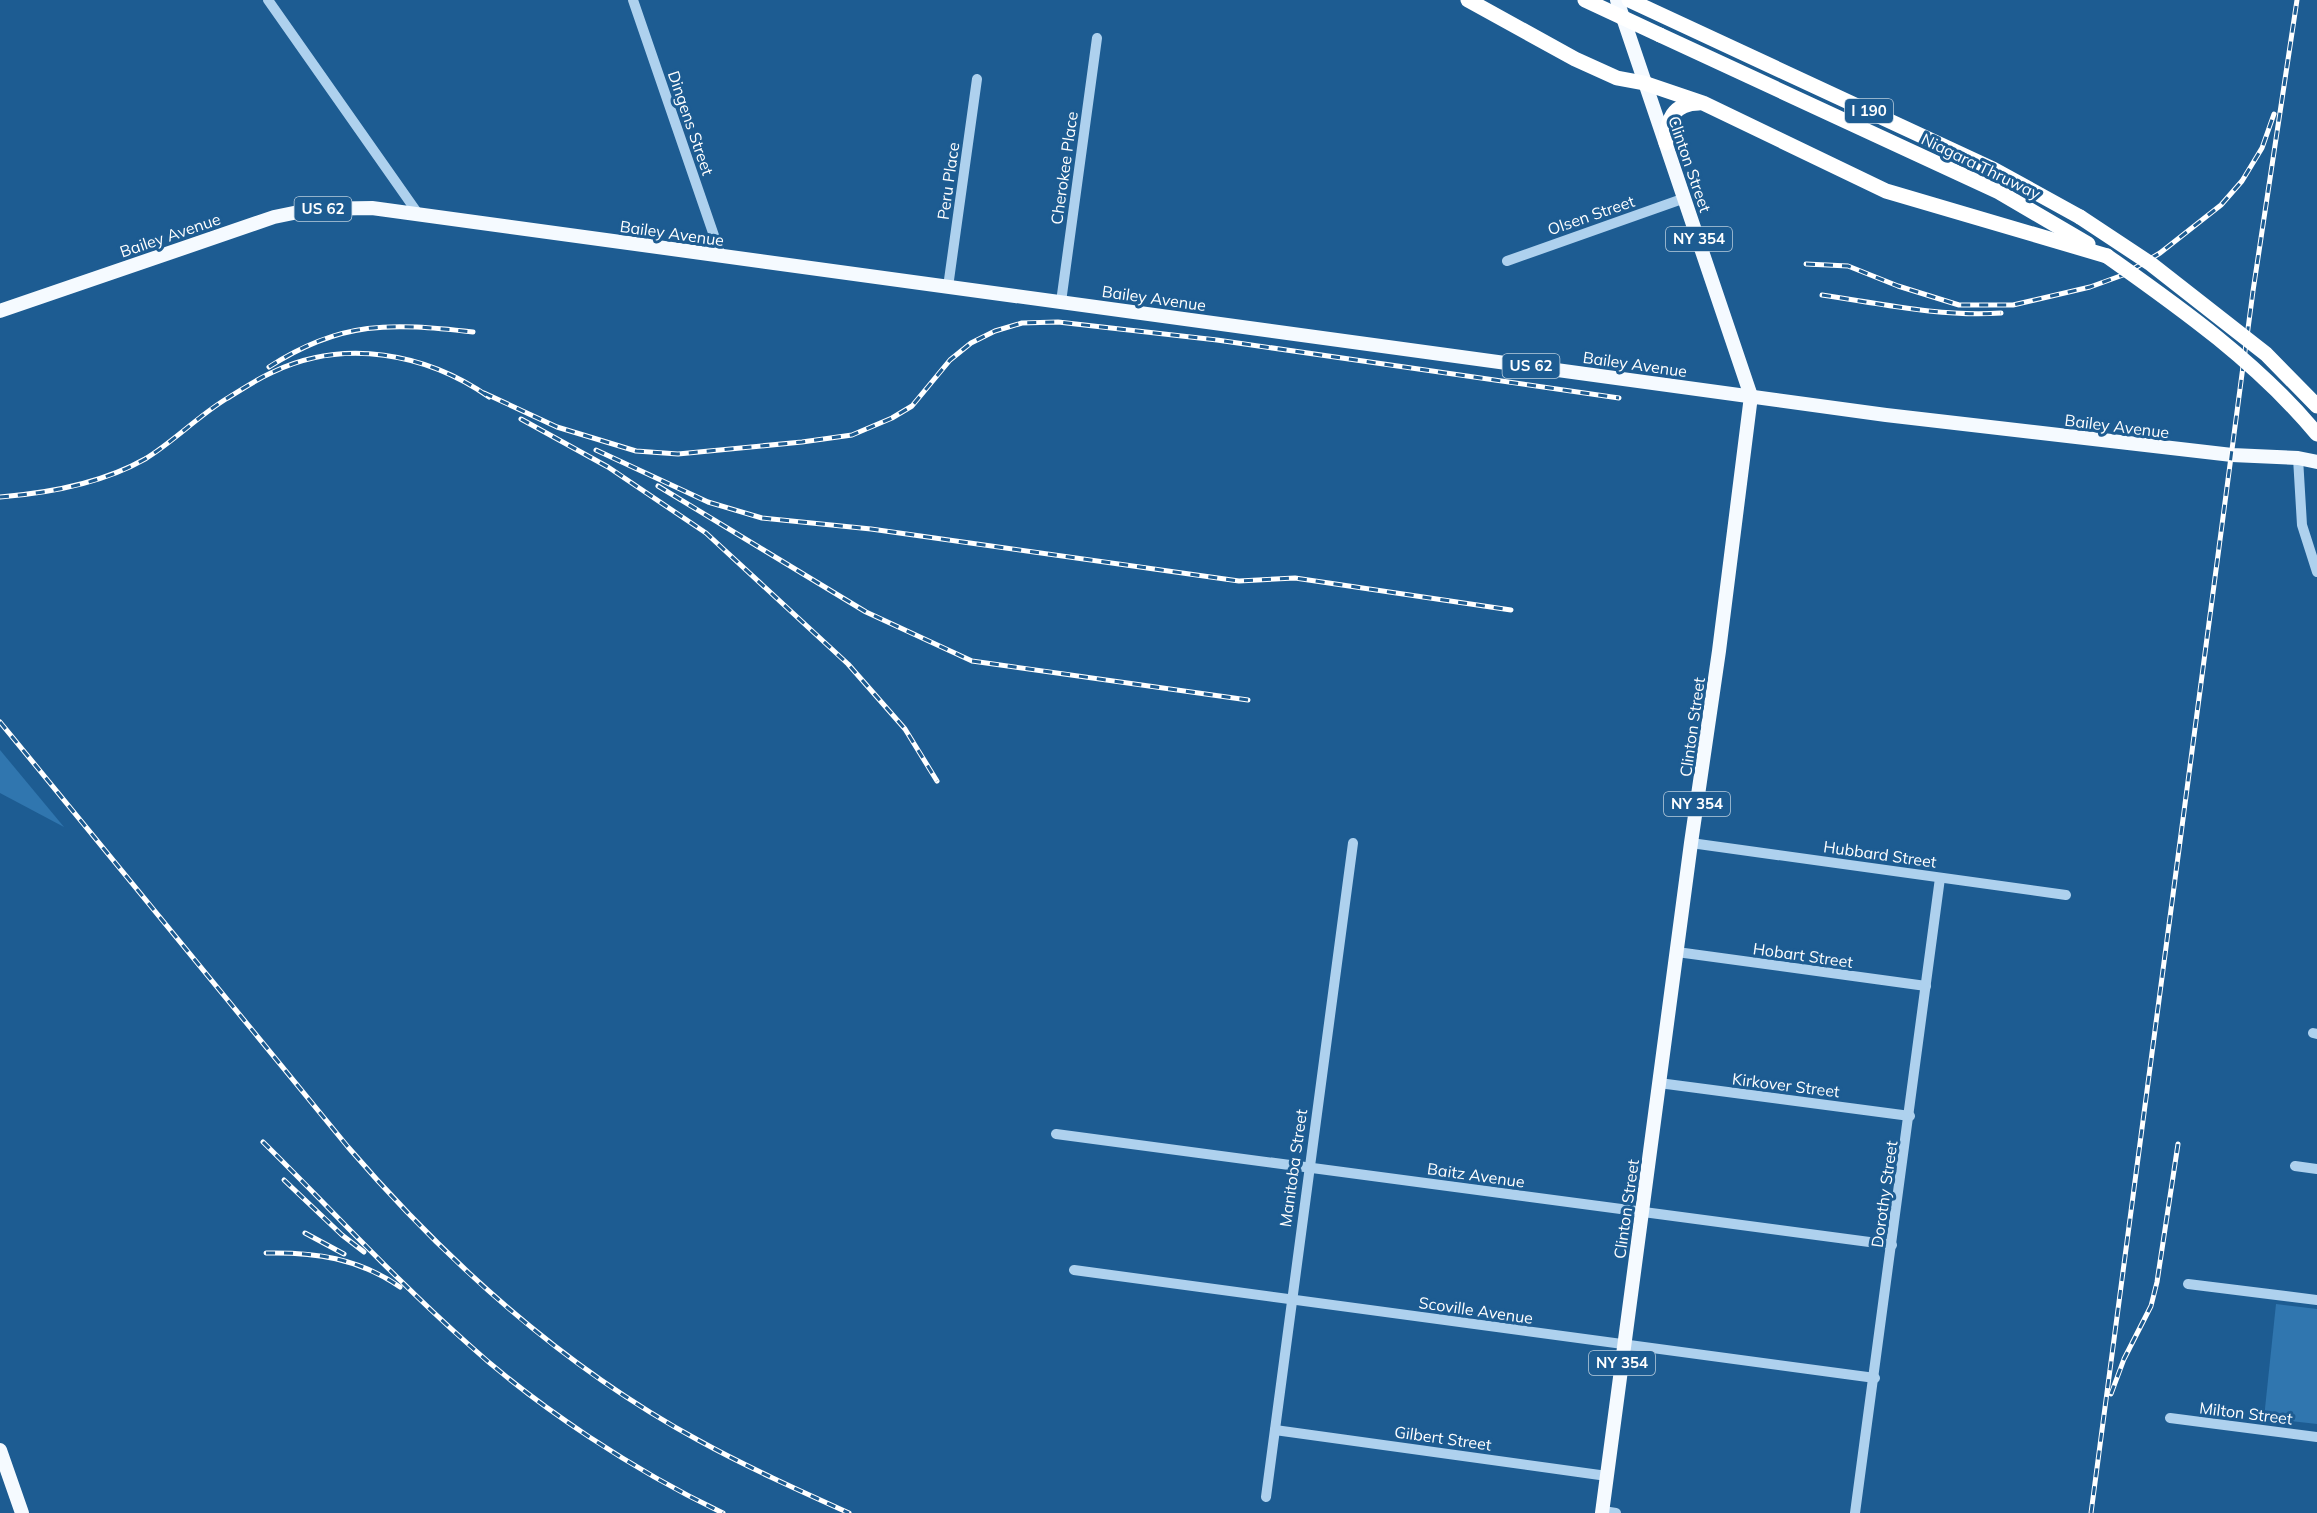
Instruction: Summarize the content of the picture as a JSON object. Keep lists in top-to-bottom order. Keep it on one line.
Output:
{"streets":{"highway":["I 190","Niagara Thruway"],"main road":["Clinton Street","US 62","Bailey Avenue","NY 354"],"street":["Dingens Street","Cherokee Place","Peru Place","Olsen Street","Hubbard Street","Hobart Street","Kirkover Street","Manitoba Street","Baitz Avenue","Dorothy Street","Scoville Avenue","Milton Street","Gilbert Street"]},"crossings":[["Dingens Street","Bailey Avenue"],["Clinton Street","Olsen Street"],["Clinton Street","Bailey Avenue"],["Clinton Street","Hubbard Street"],["Clinton Street","Hobart Street"],["Clinton Street","Kirkover Street"],["Clinton Street","Baitz Avenue"],["Clinton Street","Scoville Avenue"],["Clinton Street","Gilbert Street"],["Cherokee Place","Bailey Avenue"],["Peru Place","Bailey Avenue"],["Hubbard Street","Dorothy Street"],["Hobart Street","Dorothy Street"],["Kirkover Street","Dorothy Street"],["Manitoba Street","Baitz Avenue"],["Manitoba Street","Scoville Avenue"],["Manitoba Street","Gilbert Street"],["Baitz Avenue","Dorothy Street"],["Dorothy Street","Scoville Avenue"]]}
